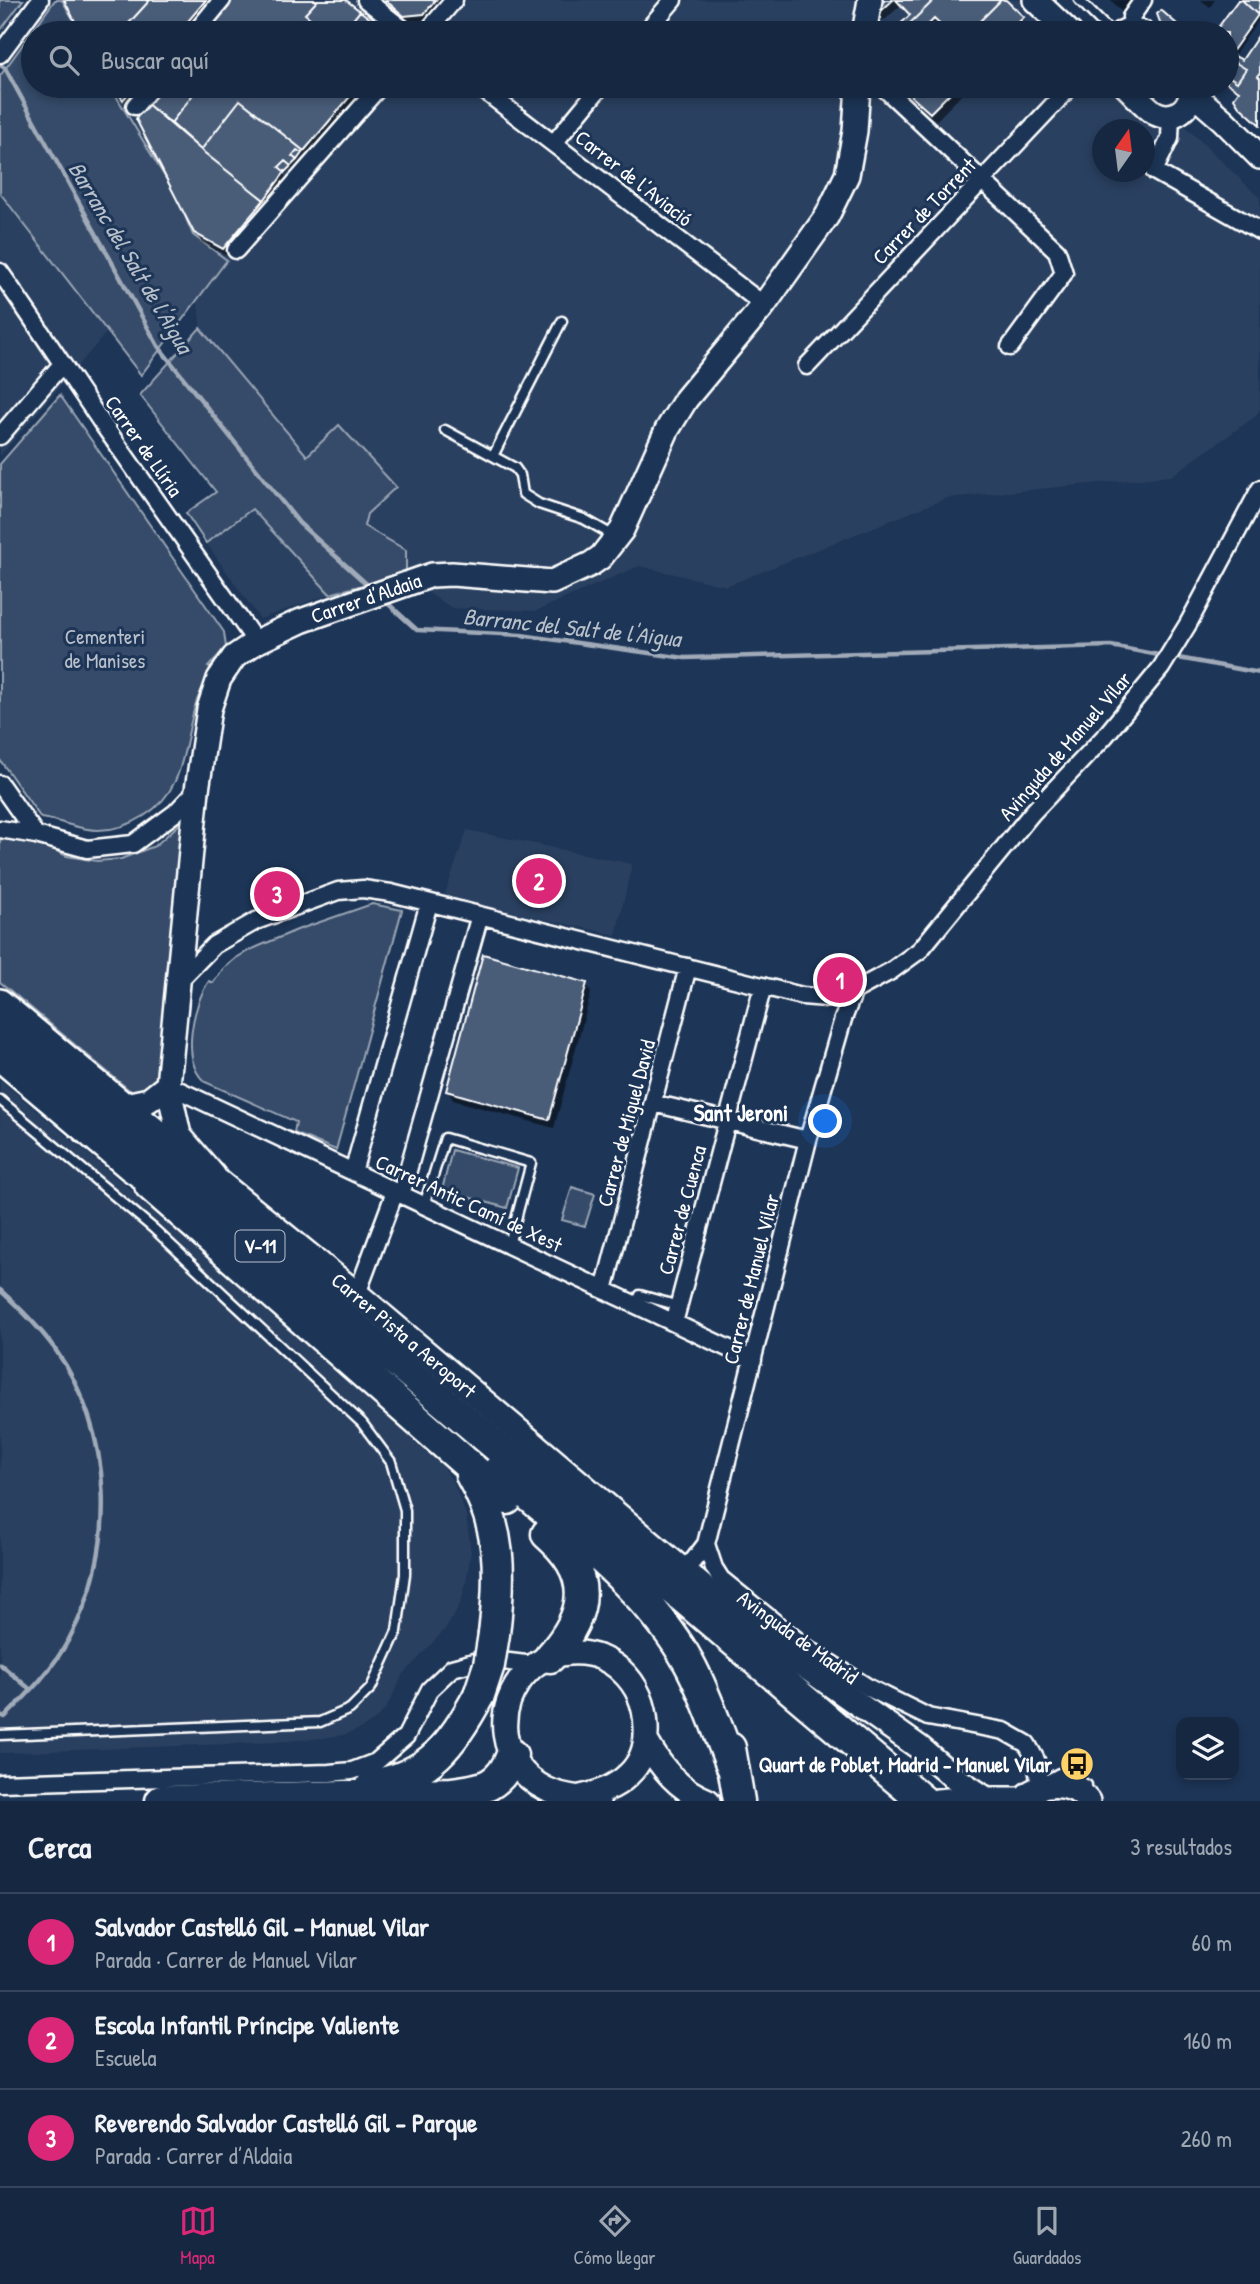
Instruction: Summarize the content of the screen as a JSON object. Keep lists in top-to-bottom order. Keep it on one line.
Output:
{"streets":{"highway":["V-11"],"street":["Carrer de l’Aviació","Carrer de Torrent","Carrer de Llíria","Carrer d’Aldaia","Avinguda de Manuel Vilar","Carrer de Miguel David","Carrer Antic Camí de Xest","Carrer de Cuenca","Carrer de Manuel Vilar","Carrer Pista a Aeroport","Avinguda de Madrid"]},"crossings":[["Carrer de l’Aviació","Carrer d’Aldaia"],["Carrer de Llíria","Carrer d’Aldaia"],["Carrer d’Aldaia","Avinguda de Manuel Vilar"],["Carrer d’Aldaia","Carrer Antic Camí de Xest"],["Carrer d’Aldaia","Carrer Pista a Aeroport"],["Avinguda de Manuel Vilar","Carrer de Miguel David"],["Avinguda de Manuel Vilar","Carrer de Cuenca"],["Avinguda de Manuel Vilar","Carrer de Manuel Vilar"],["Carrer de Miguel David","Carrer Antic Camí de Xest"],["Carrer Antic Camí de Xest","Carrer de Cuenca"],["Carrer Antic Camí de Xest","Carrer de Manuel Vilar"],["Carrer de Manuel Vilar","Avinguda de Madrid"],["Carrer Pista a Aeroport","Avinguda de Madrid"]],"districts":["Sant Jeroni"],"water":["Barranc del Salt de l'Aigua"],"parks":["Cementeri de Manises"],"places":{"bus stop":["Quart de Poblet, Madrid - Manuel Vilar"]},"north":"top","page":{"search":"Buscar aquí","pins":["2","3","1"],"heading":["Cerca","3 resultados"],"list":[{"mark":"1","name":"Salvador Castelló Gil - Manuel Vilar","note":"Parada · Carrer de Manuel Vilar","value":"60 m"},{"mark":"2","name":"Escola Infantil Príncipe Valiente","note":"Escuela","value":"160 m"},{"mark":"3","name":"Reverendo Salvador Castelló Gil - Parque","note":"Parada · Carrer d’Aldaia","value":"260 m"}],"nav":["Mapa","Cómo llegar","Guardados"]}}
